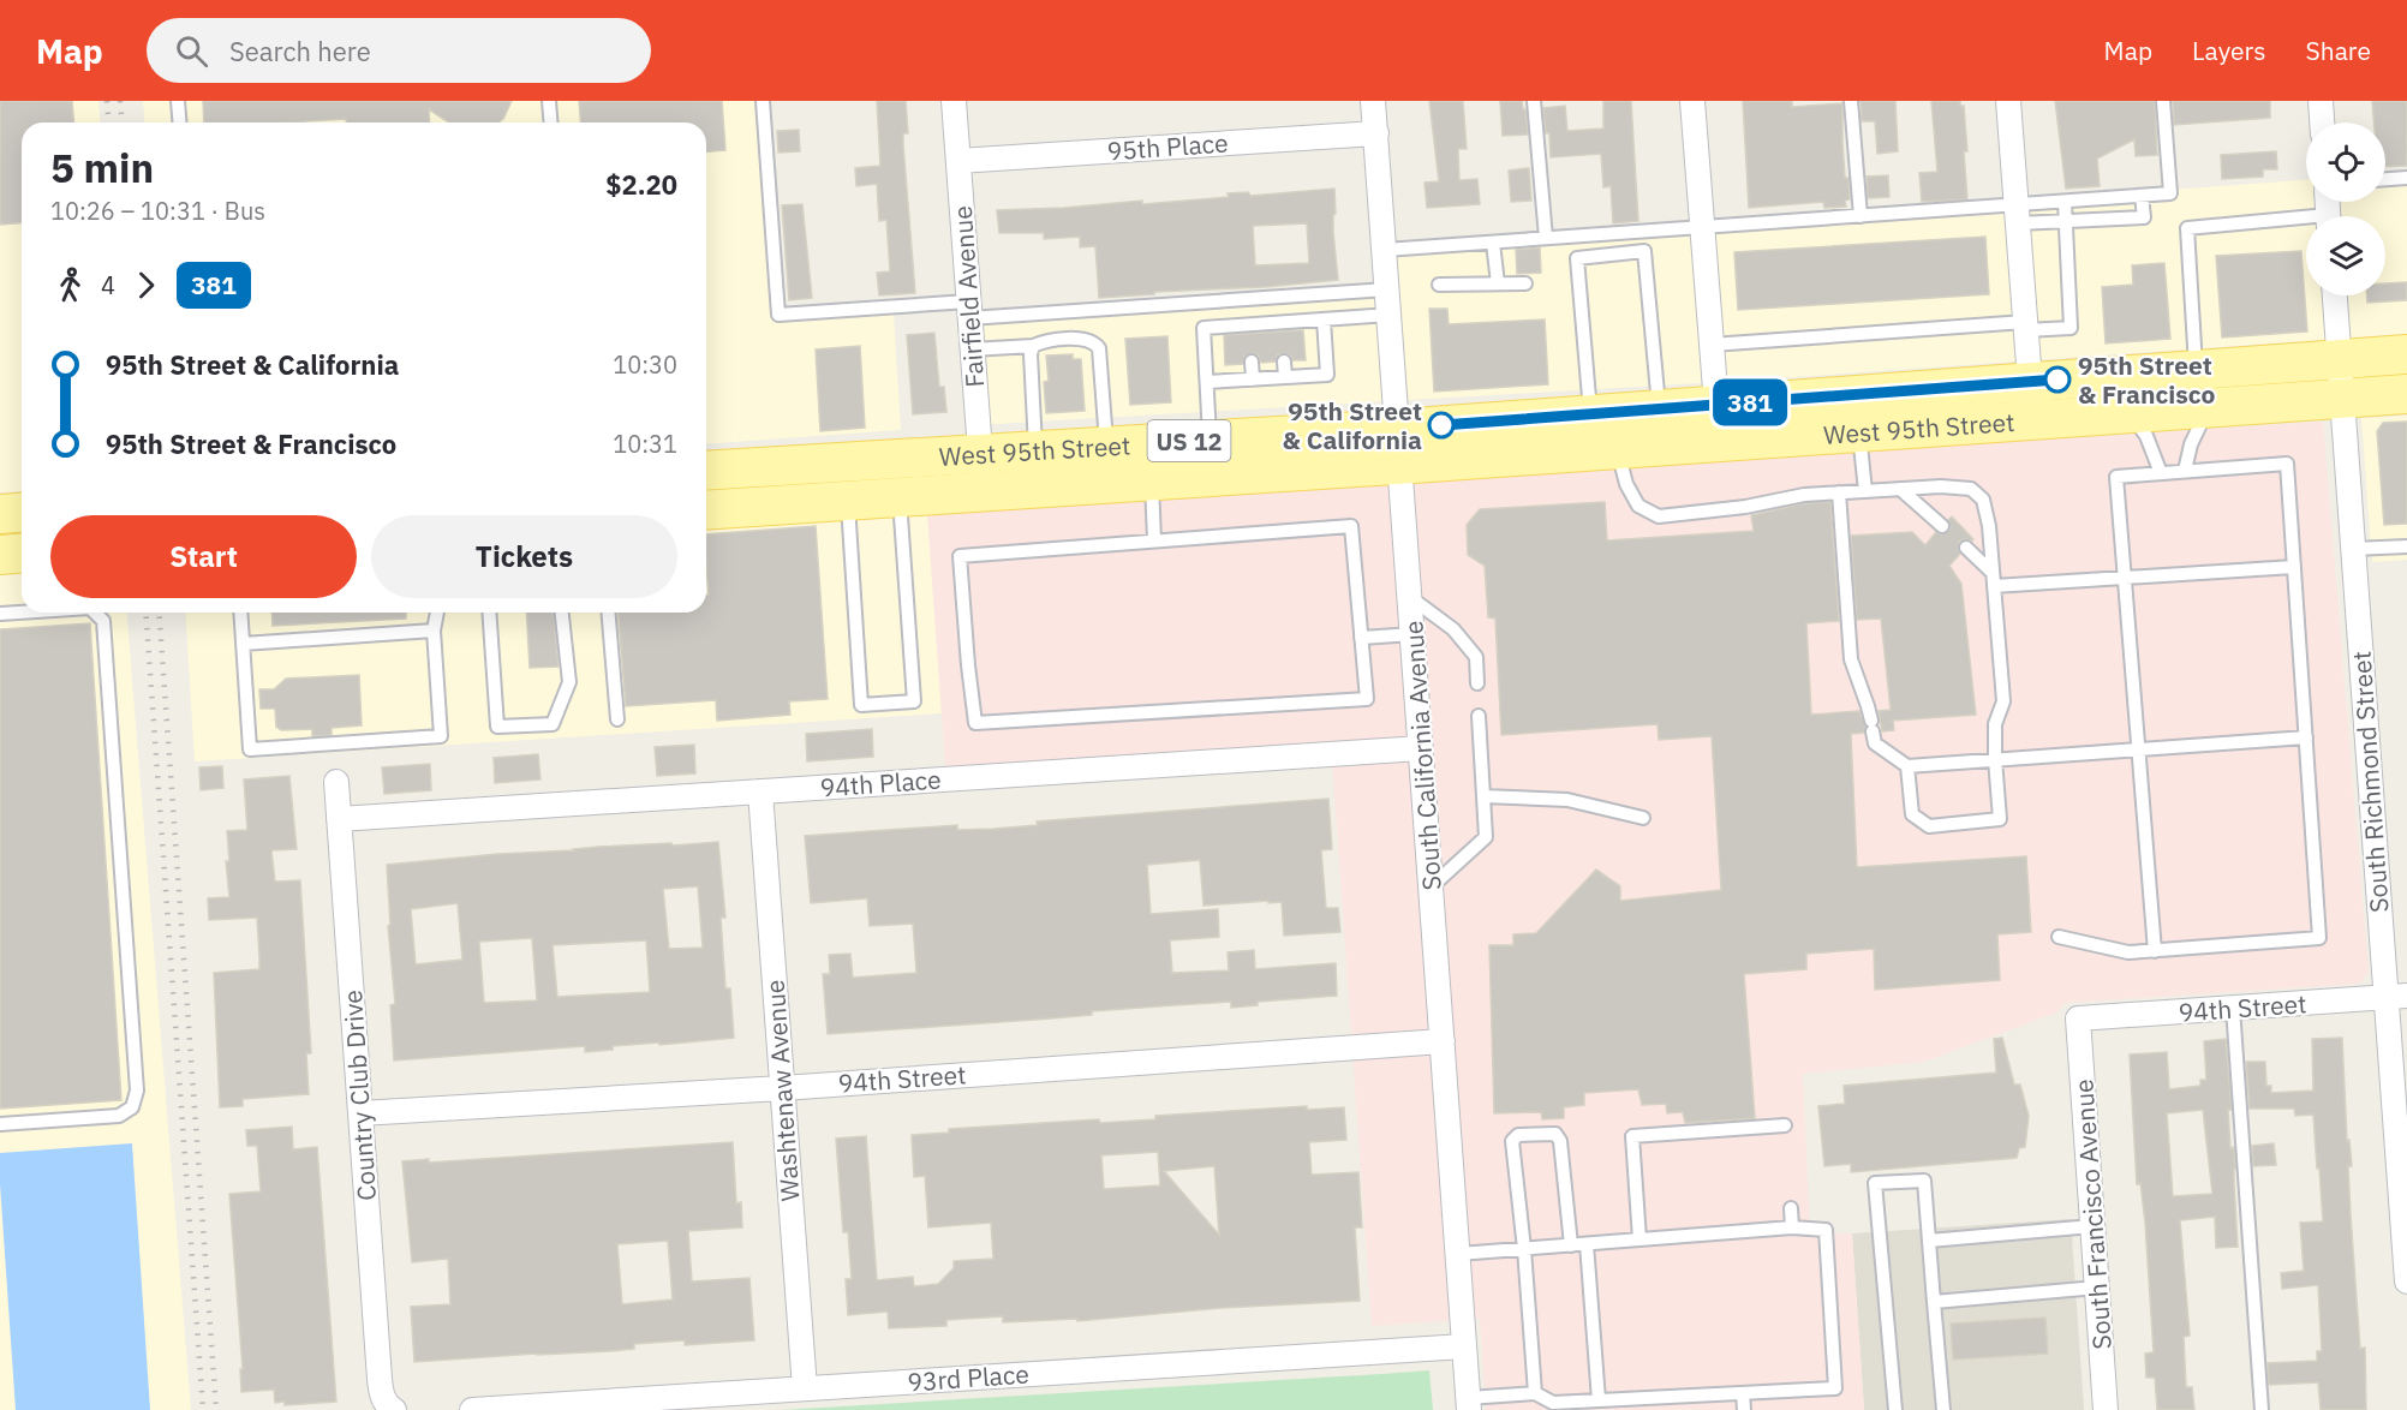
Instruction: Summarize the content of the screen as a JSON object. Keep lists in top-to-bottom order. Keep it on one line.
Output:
{"streets":{"main road":["West 95th Street","US 12"],"street":["95th Place","Fairfield Avenue","South California Avenue","South Richmond Street","94th Place","94th Street","Washtenaw Avenue","Country Club Drive","South Francisco Avenue","93rd Place"]},"crossings":[["95th Place","Fairfield Avenue"],["95th Place","South California Avenue"],["Fairfield Avenue","West 95th Street"],["West 95th Street","South California Avenue"],["West 95th Street","South Richmond Street"],["South California Avenue","94th Place"],["South California Avenue","94th Street"],["South California Avenue","93rd Place"],["South Richmond Street","94th Street"],["94th Place","Washtenaw Avenue"],["94th Place","Country Club Drive"],["94th Street","Washtenaw Avenue"],["94th Street","Country Club Drive"],["94th Street","South Francisco Avenue"],["Washtenaw Avenue","93rd Place"]],"places":["95th Street & Francisco","95th Street & California"],"lines":["bus line 381"],"page":{"header":"Map","search":"Search here","nav":["Map","Layers","Share"],"on_map":"381","heading":["5 min","10:26 – 10:31 · Bus","$2.20"],"legs":["4","381"],"list":[{"name":"95th Street & California","value":"10:30"},{"name":"95th Street & Francisco","value":"10:31"}],"buttons":["Start","Tickets"]}}
